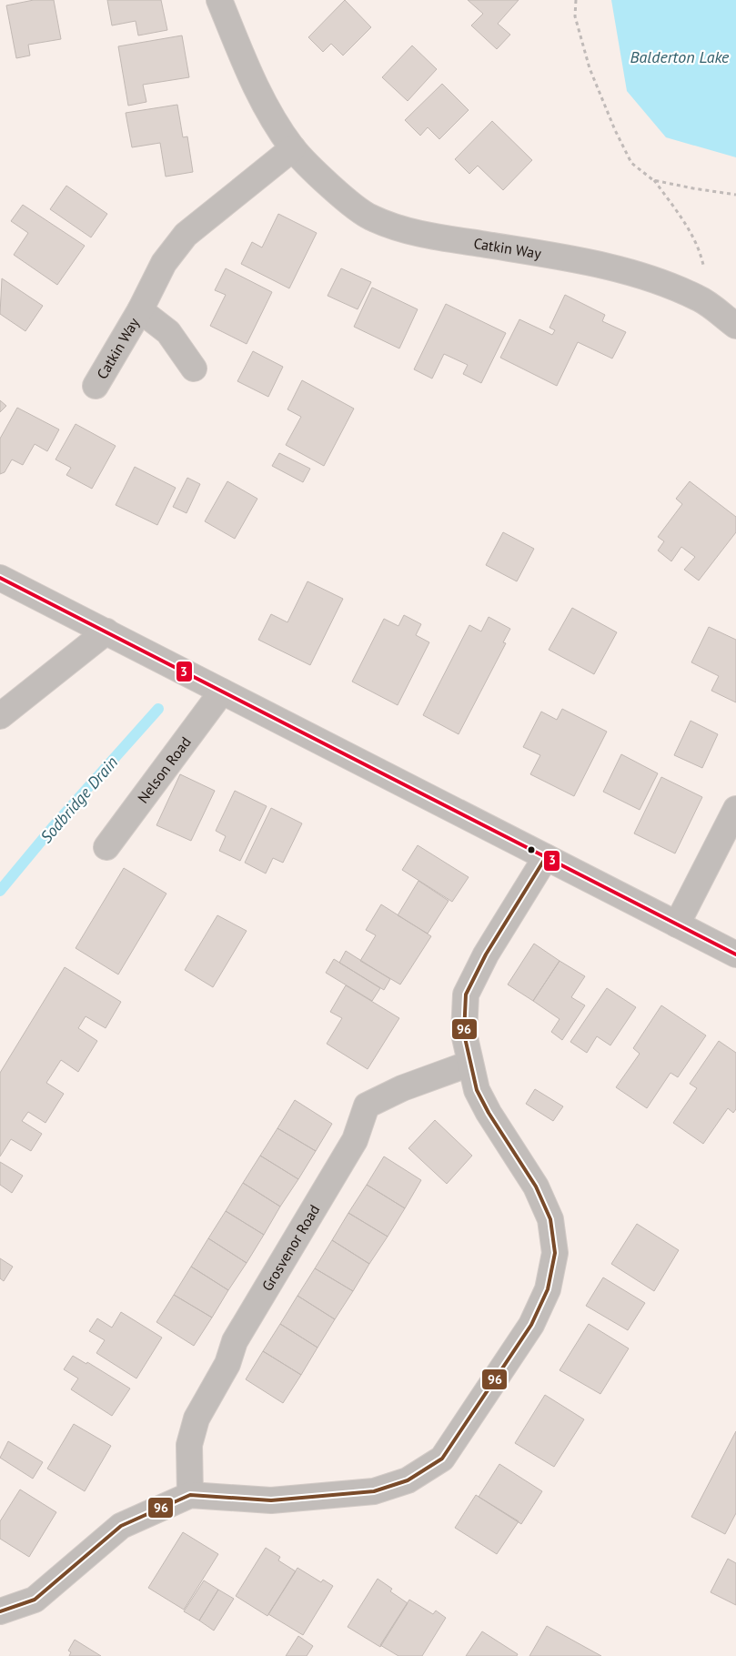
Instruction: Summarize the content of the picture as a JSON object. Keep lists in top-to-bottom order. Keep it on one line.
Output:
{"streets":{"street":["Catkin Way","Nelson Road","Grosvenor Road"]},"water":["Balderton Lake","Sodbridge Drain"],"lines":["transit line 3","transit line 96"]}
